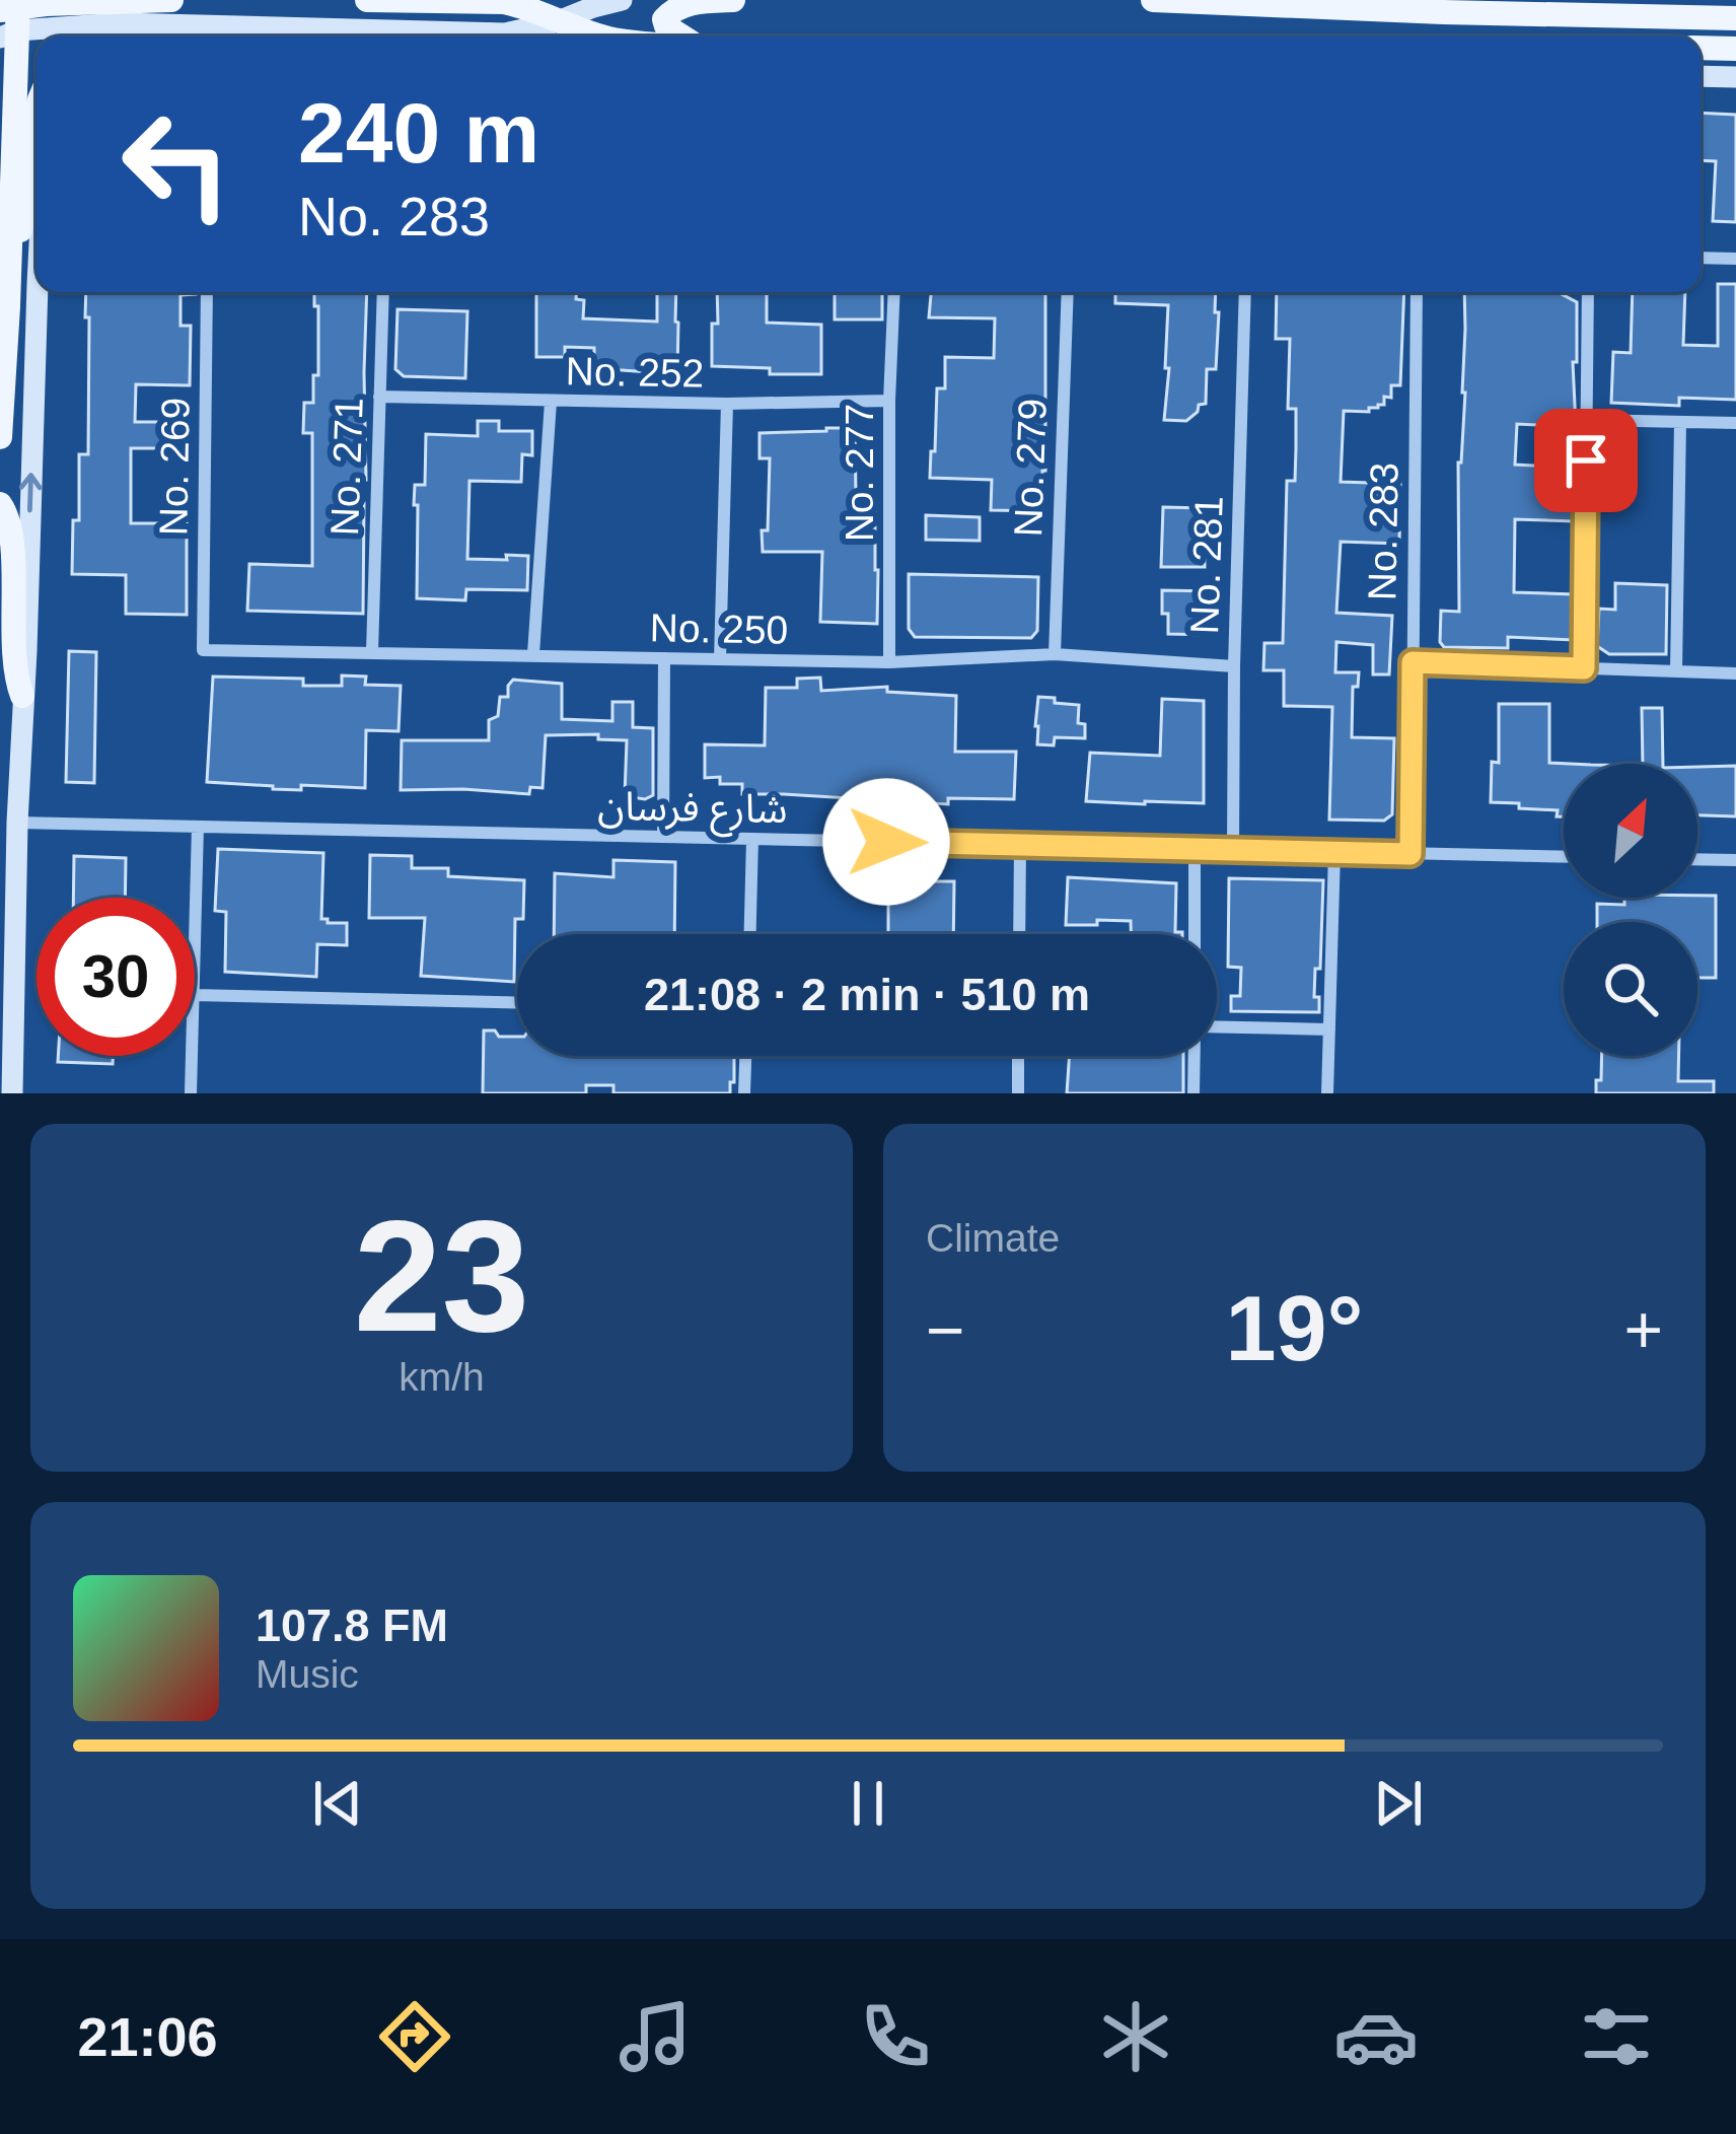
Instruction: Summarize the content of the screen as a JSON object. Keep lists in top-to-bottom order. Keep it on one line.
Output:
{"streets":{"street":["No. 252","No. 269","No. 271","No. 279","No. 277","No. 283","No. 281","No. 250","شارع فرسان"]},"crossings":[["No. 252","No. 271"],["No. 252","No. 277"],["No. 269","No. 250"],["No. 271","No. 250"],["No. 279","No. 250"],["No. 277","No. 250"],["No. 283","شارع فرسان"],["No. 281","No. 250"],["No. 281","شارع فرسان"]],"north":"top right","page":{"turn":["240 m","No. 283"],"limit":"30","trip":"21:08 · 2 min · 510 m","tile":[["23","km/h"],"Climate"],"heat":["−","19°","+"],"song":["107.8 FM","Music"],"tabs":"21:06"}}
